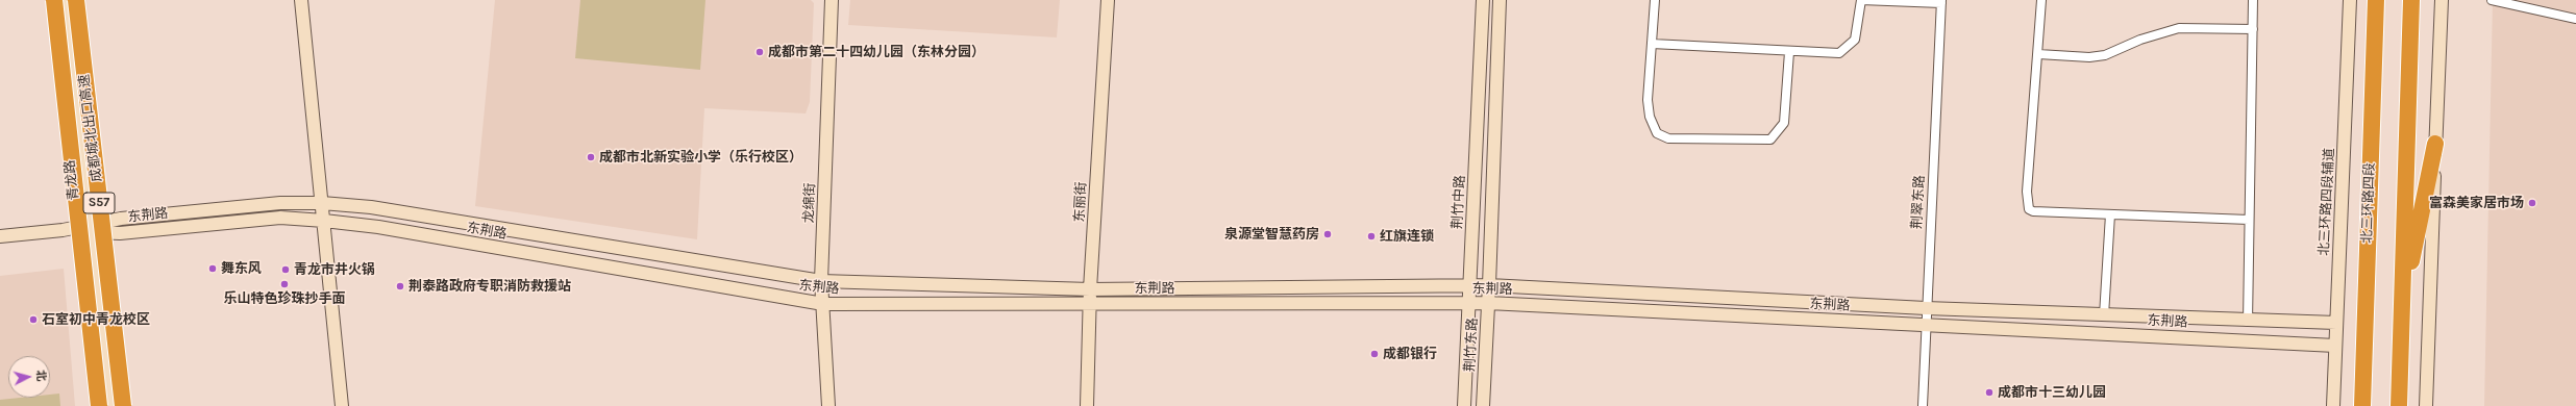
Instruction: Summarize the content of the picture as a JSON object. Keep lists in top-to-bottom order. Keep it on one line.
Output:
{"streets":{"highway":["成都城北出口高速","S57","北三环路四段"],"street":["青龙路","东丽街","荆竹中路","荆翠东路","北三环路四段辅道","龙绵街","东荆路","荆竹东路"]},"crossings":[["青龙路","东荆路"],["东丽街","东荆路"],["荆竹中路","东荆路"],["荆翠东路","东荆路"],["北三环路四段辅道","东荆路"],["龙绵街","东荆路"],["东荆路","荆竹东路"]],"places":["成都市第二十四幼儿园（东林分园）","成都市北新实验小学（乐行校区）","富森美家居市场","泉源堂智慧药房","红旗连锁","舞东风","青龙市井火锅","乐山特色珍珠抄手面","荆泰路政府专职消防救援站","石室初中青龙校区","成都银行","成都市十三幼儿园"],"north":"right"}
